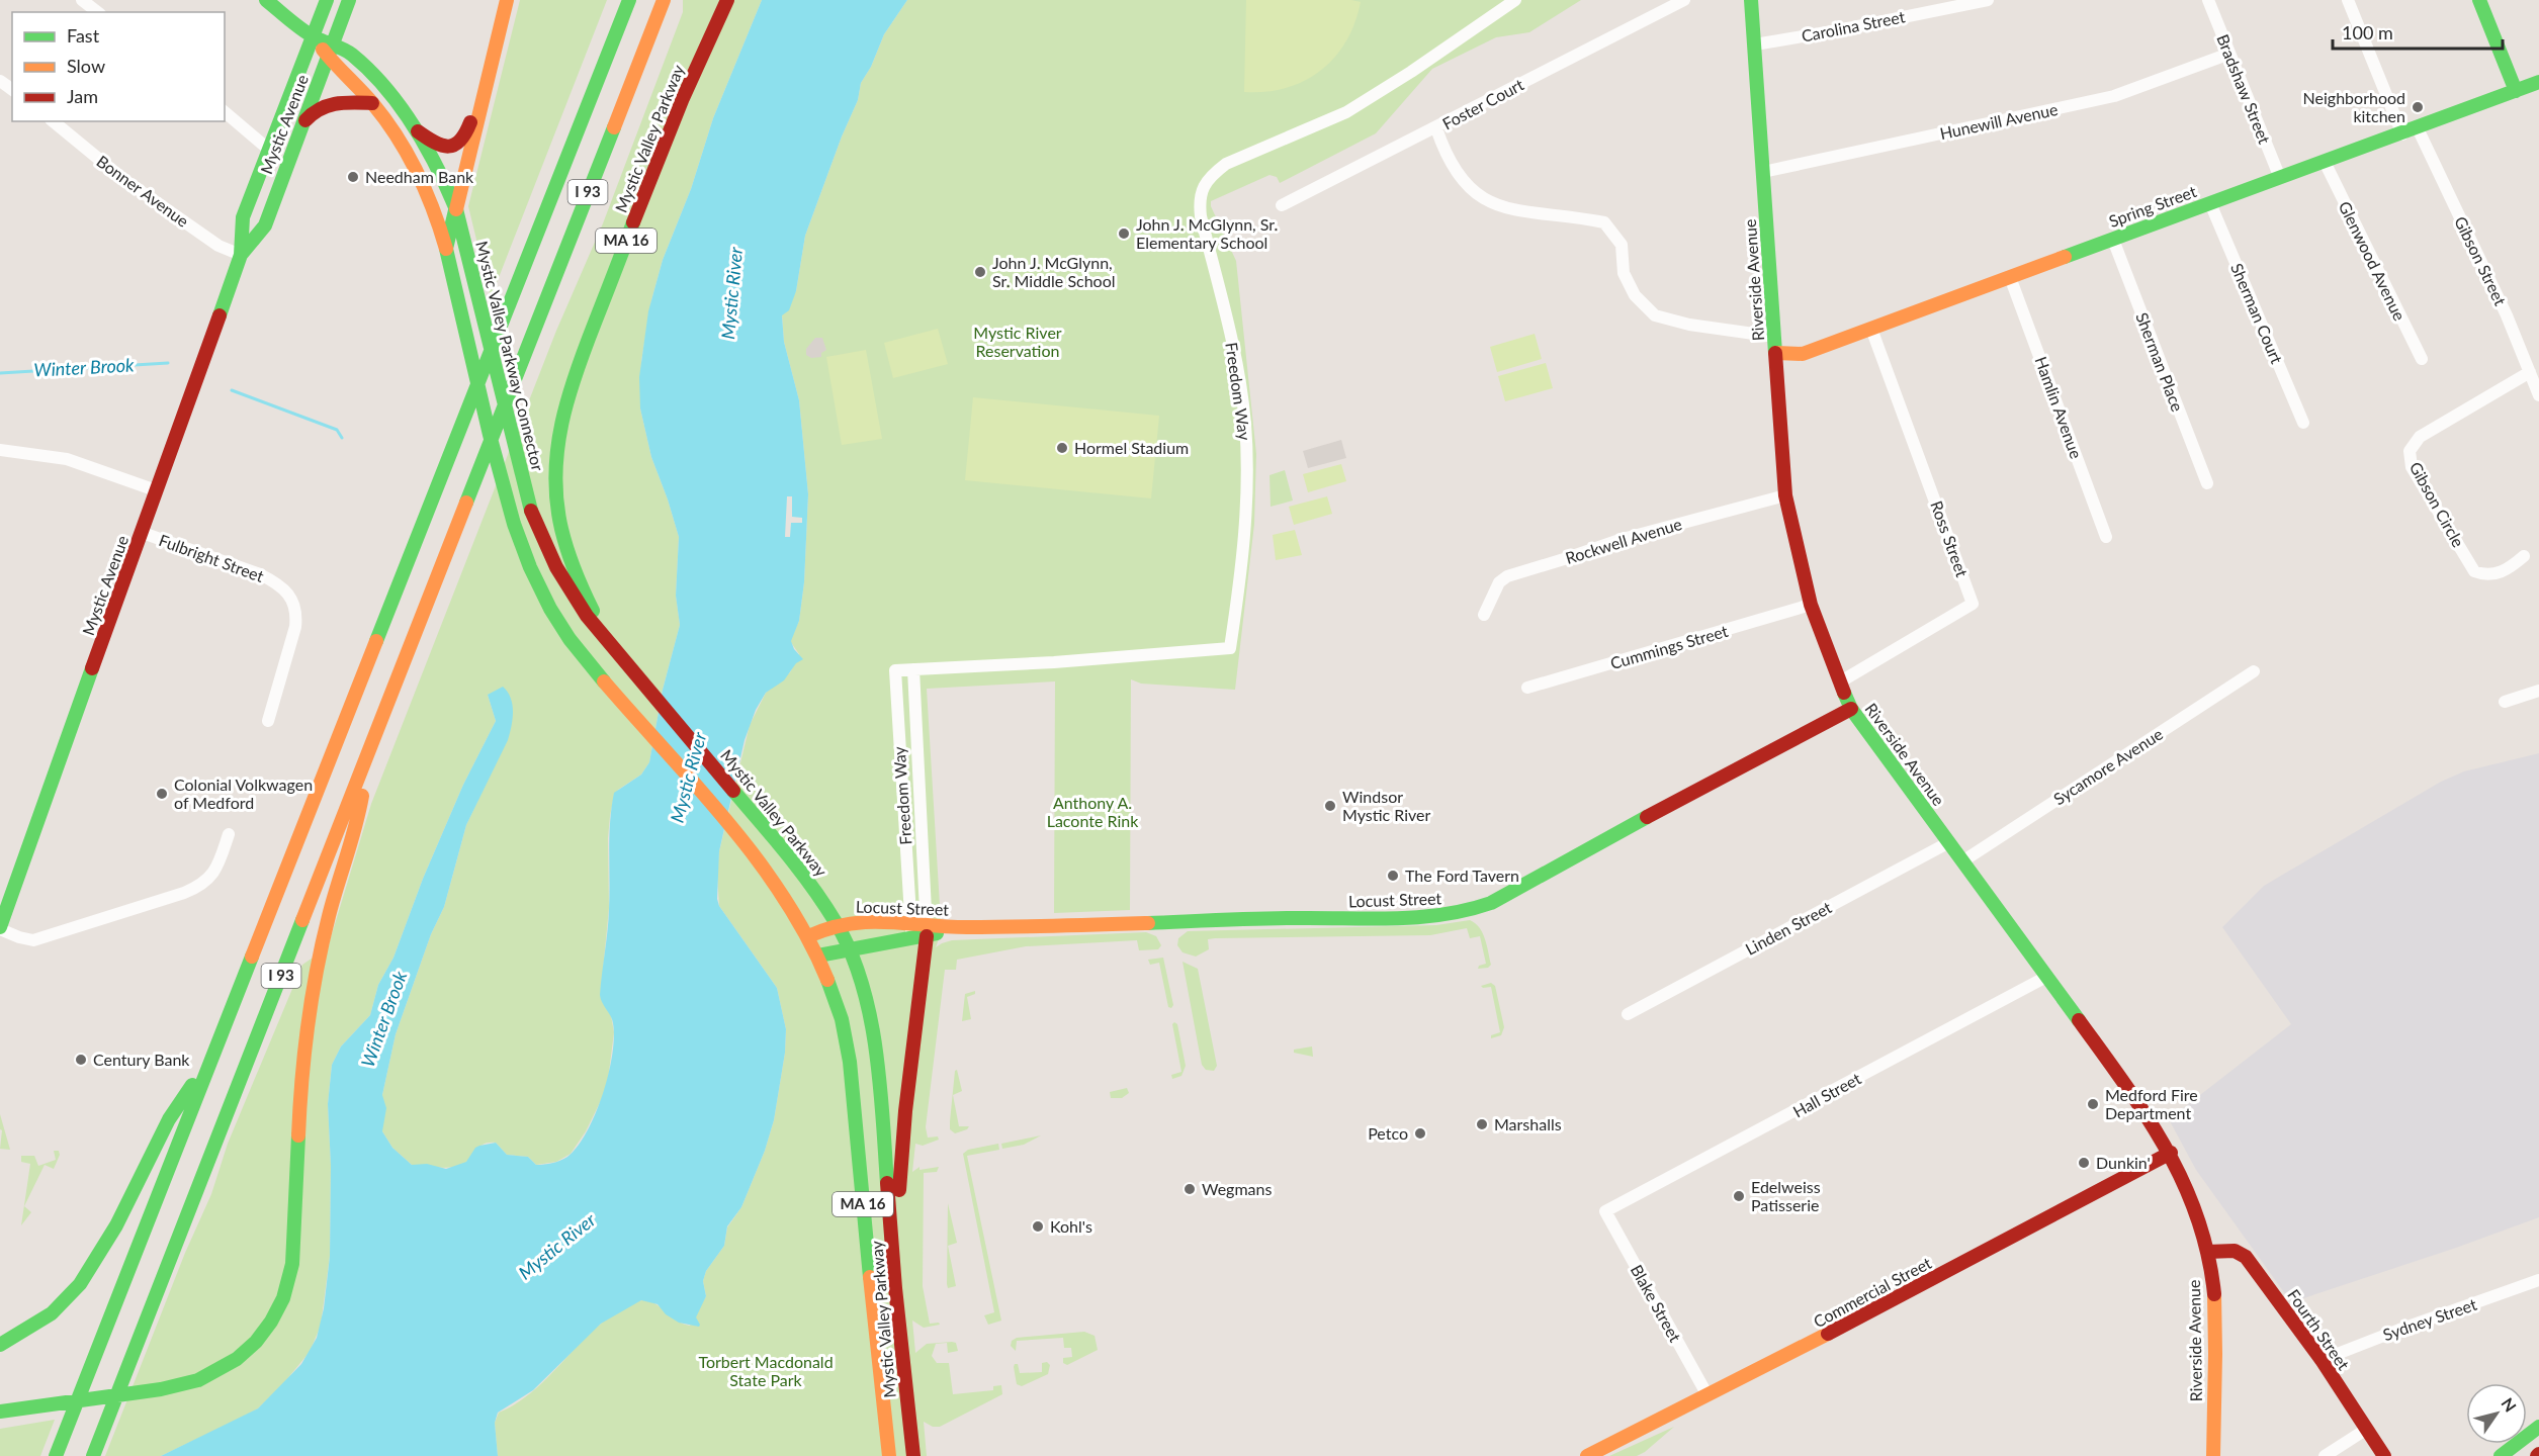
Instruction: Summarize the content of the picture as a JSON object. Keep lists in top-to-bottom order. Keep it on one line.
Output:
{"streets":{"main road":["Mystic Avenue","Mystic Valley Parkway","I 93","Spring Street","MA 16","Riverside Avenue","Mystic Valley Parkway Connector","Locust Street","Commercial Street","Fourth Street"],"street":["Carolina Street","Bradshaw Street","Foster Court","Hunewill Avenue","Bonner Avenue","Glenwood Avenue","Gibson Street","Sherman Court","Sherman Place","Freedom Way","Hamlin Avenue","Gibson Circle","Ross Street","Rockwell Avenue","Fulbright Street","Cummings Street","Sycamore Avenue","Linden Street","Hall Street","Blake Street","Sydney Street"]},"crossings":[["Carolina Street","Riverside Avenue"],["Bradshaw Street","Hunewill Avenue"],["Bradshaw Street","Spring Street"],["Hunewill Avenue","Riverside Avenue"],["Mystic Avenue","Bonner Avenue"],["Mystic Avenue","Mystic Valley Parkway Connector"],["Mystic Avenue","Fulbright Street"],["Mystic Valley Parkway","Mystic Valley Parkway Connector"],["Mystic Valley Parkway","Locust Street"],["Spring Street","Glenwood Avenue"],["Spring Street","Gibson Street"],["Spring Street","Riverside Avenue"],["Spring Street","Sherman Court"],["Spring Street","Sherman Place"],["Spring Street","Hamlin Avenue"],["Spring Street","Ross Street"],["Gibson Street","Gibson Circle"],["Riverside Avenue","Ross Street"],["Riverside Avenue","Rockwell Avenue"],["Riverside Avenue","Cummings Street"],["Riverside Avenue","Sycamore Avenue"],["Riverside Avenue","Locust Street"],["Riverside Avenue","Linden Street"],["Riverside Avenue","Hall Street"],["Riverside Avenue","Commercial Street"],["Riverside Avenue","Fourth Street"],["Freedom Way","Locust Street"],["Hall Street","Blake Street"],["Commercial Street","Blake Street"],["Sydney Street","Fourth Street"]],"water":["Mystic River","Winter Brook"],"parks":["Mystic River Reservation","Anthony A. Laconte Rink","Torbert Macdonald State Park"],"places":["Neighborhood kitchen","Needham Bank","John J. McGlynn, Sr. Elementary School","John J. McGlynn, Sr. Middle School","Hormel Stadium","Colonial Volkwagen of Medford","Windsor Mystic River","The Ford Tavern","Century Bank","Medford Fire Department","Marshalls","Petco","Dunkin'","Wegmans","Edelweiss Patisserie","Kohl's"],"legend":["Fast","Slow","Jam"],"scale_bar":"100 m","north":"top right"}
